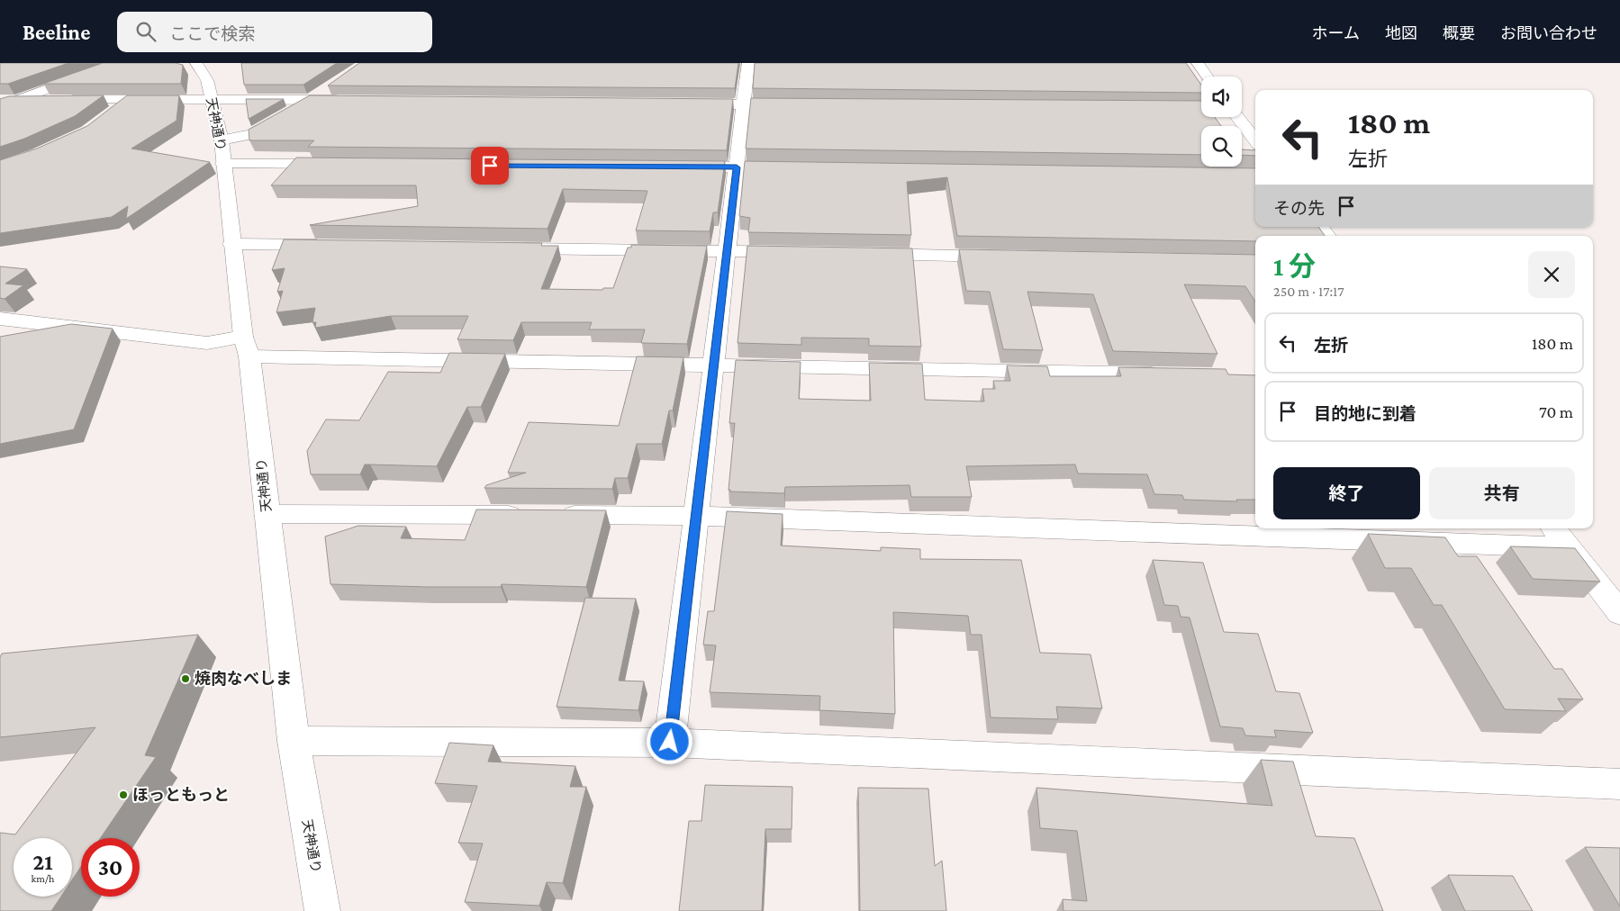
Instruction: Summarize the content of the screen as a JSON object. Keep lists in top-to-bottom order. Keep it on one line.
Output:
{"streets":{"street":["天神通り"]},"places":["焼肉なべしま","ほっともっと"],"page":{"header":"Beeline","search":"ここで検索","nav":["ホーム","地図","概要","お問い合わせ"],"turn":["180 m","左折"],"then":"その先","heading":["1 分","250 m · 17:17"],"list":[{"name":"左折","value":"180 m"},{"name":"目的地に到着","value":"70 m"}],"buttons":["終了","共有"],"speed":"21 km/h","limit":"30"}}
